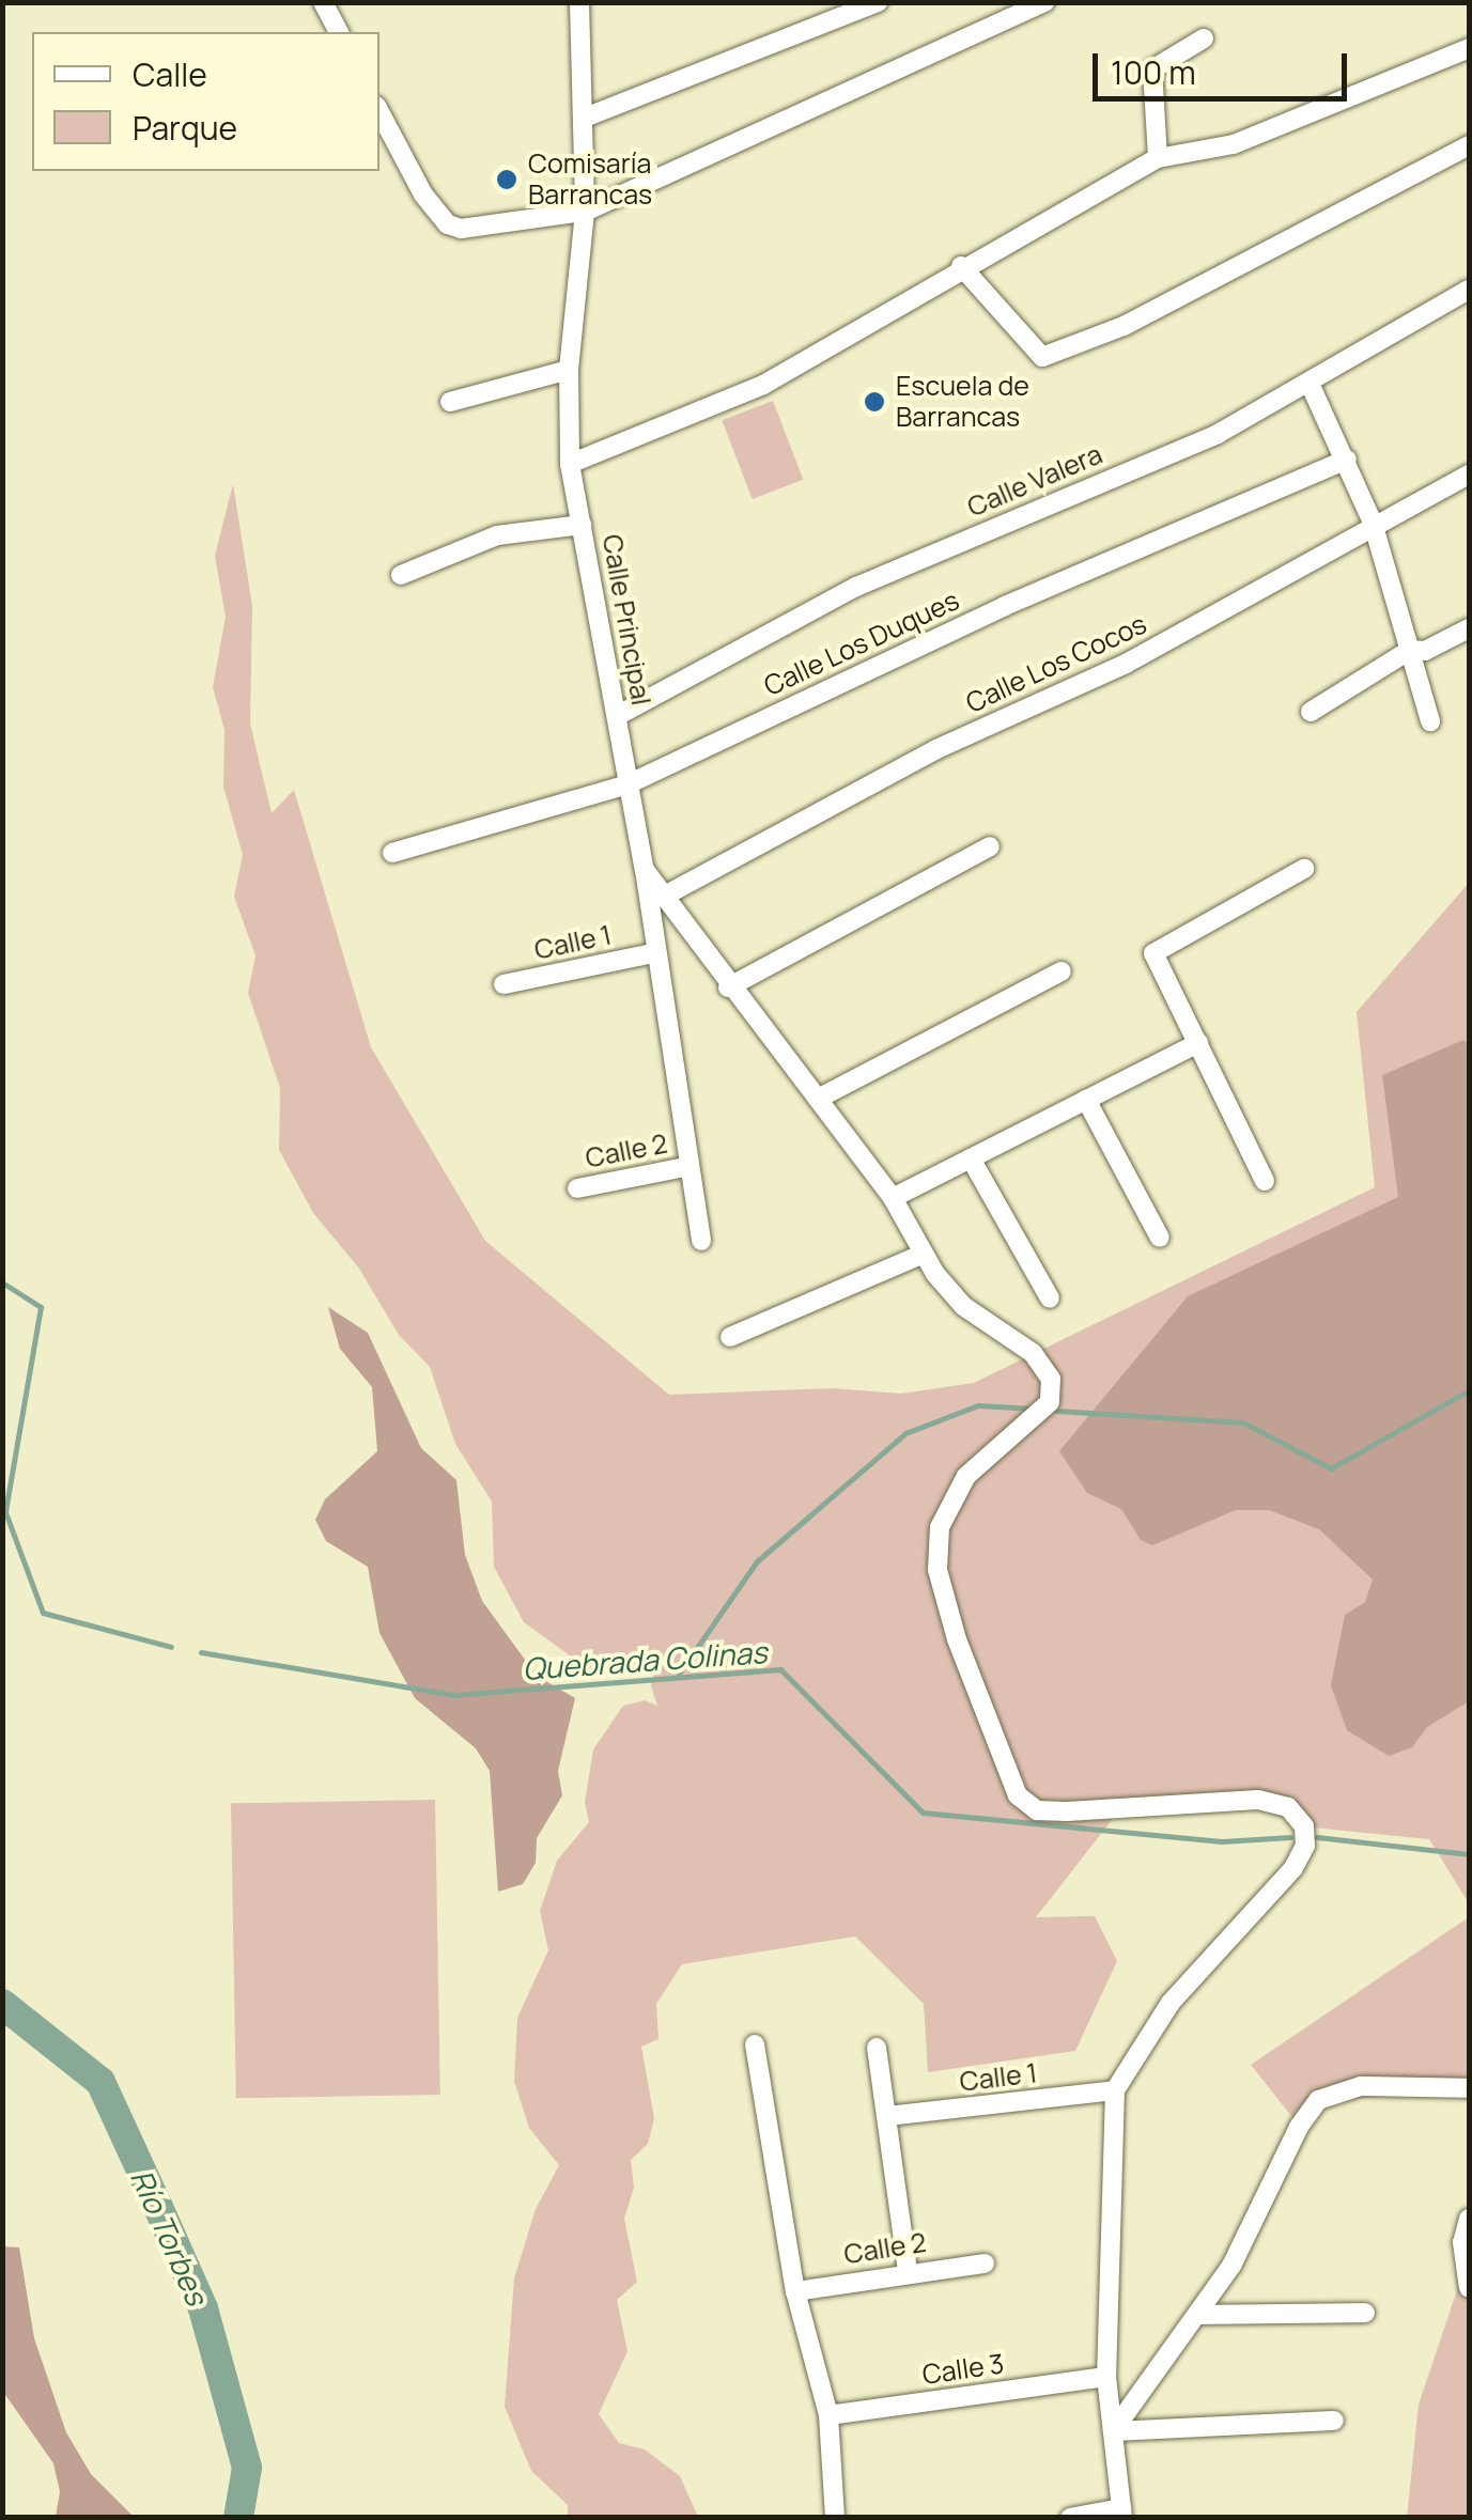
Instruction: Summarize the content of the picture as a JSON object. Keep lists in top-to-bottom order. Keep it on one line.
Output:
{"streets":{"street":["Calle Valera","Calle Principal","Calle Los Duques","Calle Los Cocos","Calle 1","Calle 2","Calle 3"]},"crossings":[["Calle Valera","Calle Principal"],["Calle Principal","Calle Los Duques"],["Calle Principal","Calle 1"],["Calle Principal","Calle 2"]],"water":["Quebrada Colinas","Río Torbes"],"places":["Comisaría Barrancas","Escuela de Barrancas"],"legend":["Calle","Parque"],"scale_bar":"100 m"}
